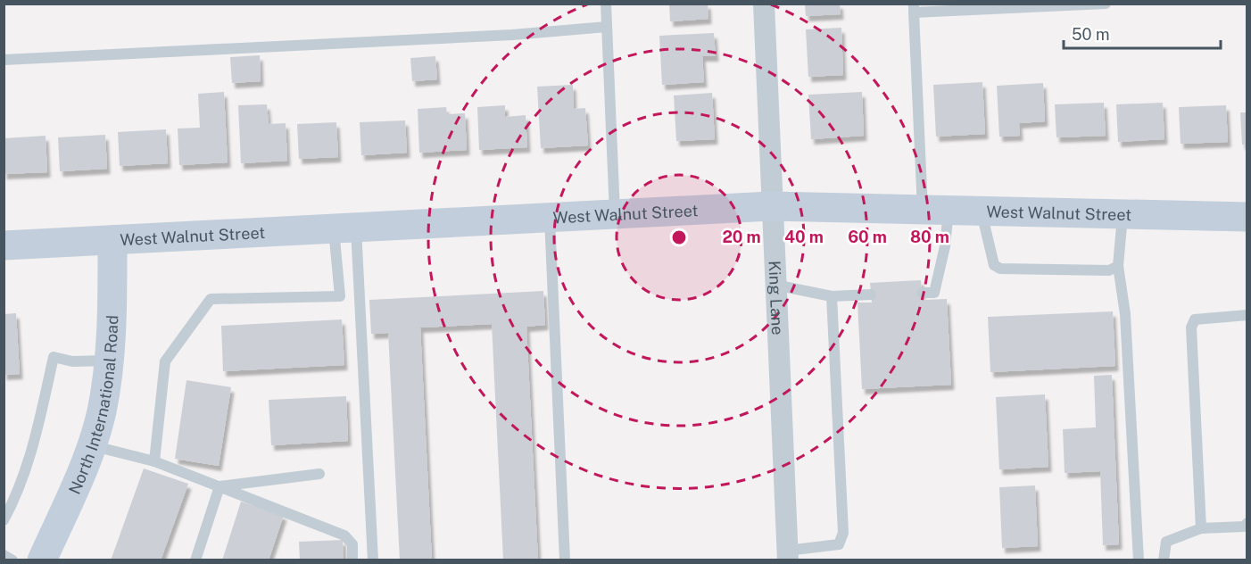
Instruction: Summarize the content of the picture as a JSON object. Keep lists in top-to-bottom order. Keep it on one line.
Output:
{"streets":{"main road":["West Walnut Street","North International Road"],"street":["King Lane"]},"crossings":[["West Walnut Street","King Lane"],["West Walnut Street","North International Road"]],"scale_bar":"50 m","rings":["20 m","40 m","60 m","80 m"]}
